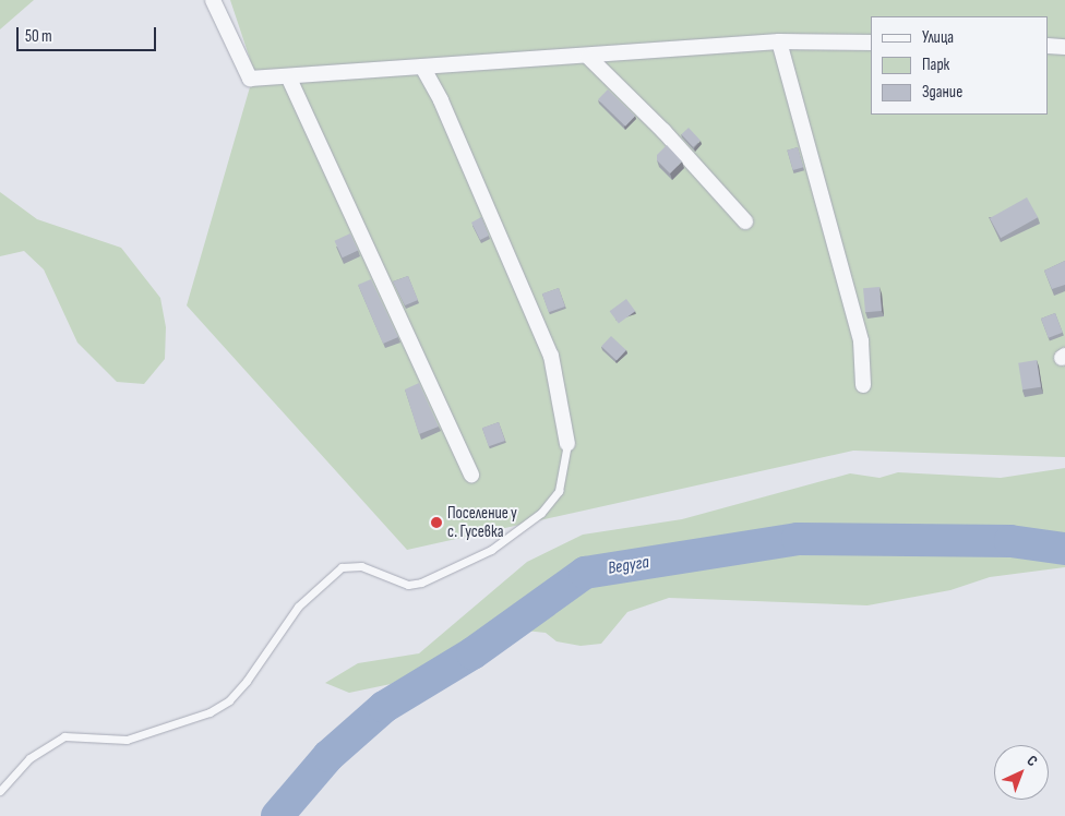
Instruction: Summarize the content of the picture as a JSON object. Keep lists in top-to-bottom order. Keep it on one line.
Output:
{"water":["Ведуга"],"places":["Поселение у с. Гусевка"],"legend":["Улица","Парк","Здание"],"scale_bar":"50 m","north":"top right"}
